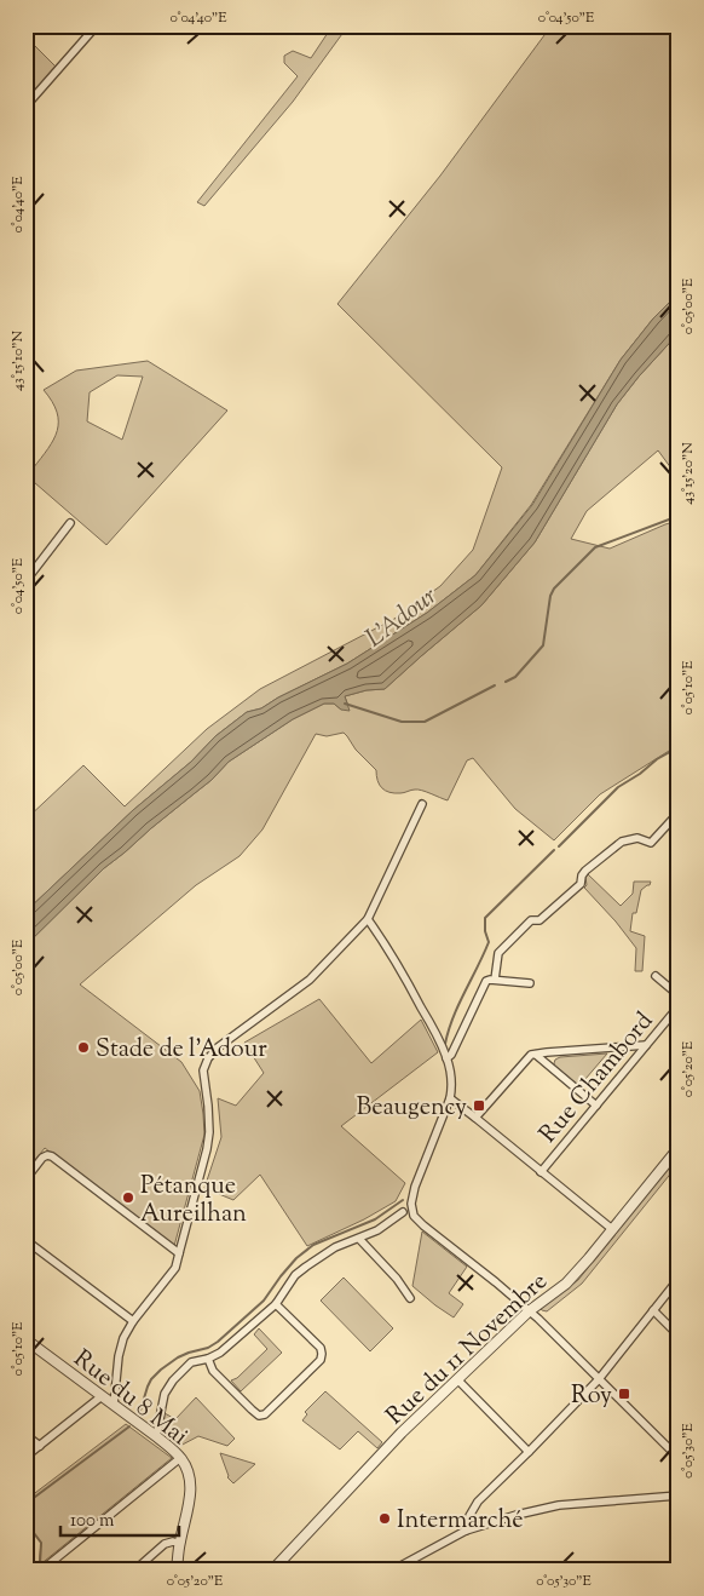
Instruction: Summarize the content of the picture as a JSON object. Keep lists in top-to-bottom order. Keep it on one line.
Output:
{"streets":{"street":["Rue Chambord","Rue du 11 Novembre","Rue du 8 Mai"]},"water":["L'Adour"],"places":{"other":["Stade de l'Adour","Pétanque Aureilhan","Intermarché"],"transit":["Beaugency","Roy"]},"scale_bar":"100 m","coordinates":["0°04'40\"E","0°04'50\"E","0°05'00\"E","43°15'10\"N","43°15'20\"N","0°05'10\"E","0°05'20\"E","0°05'30\"E"]}
